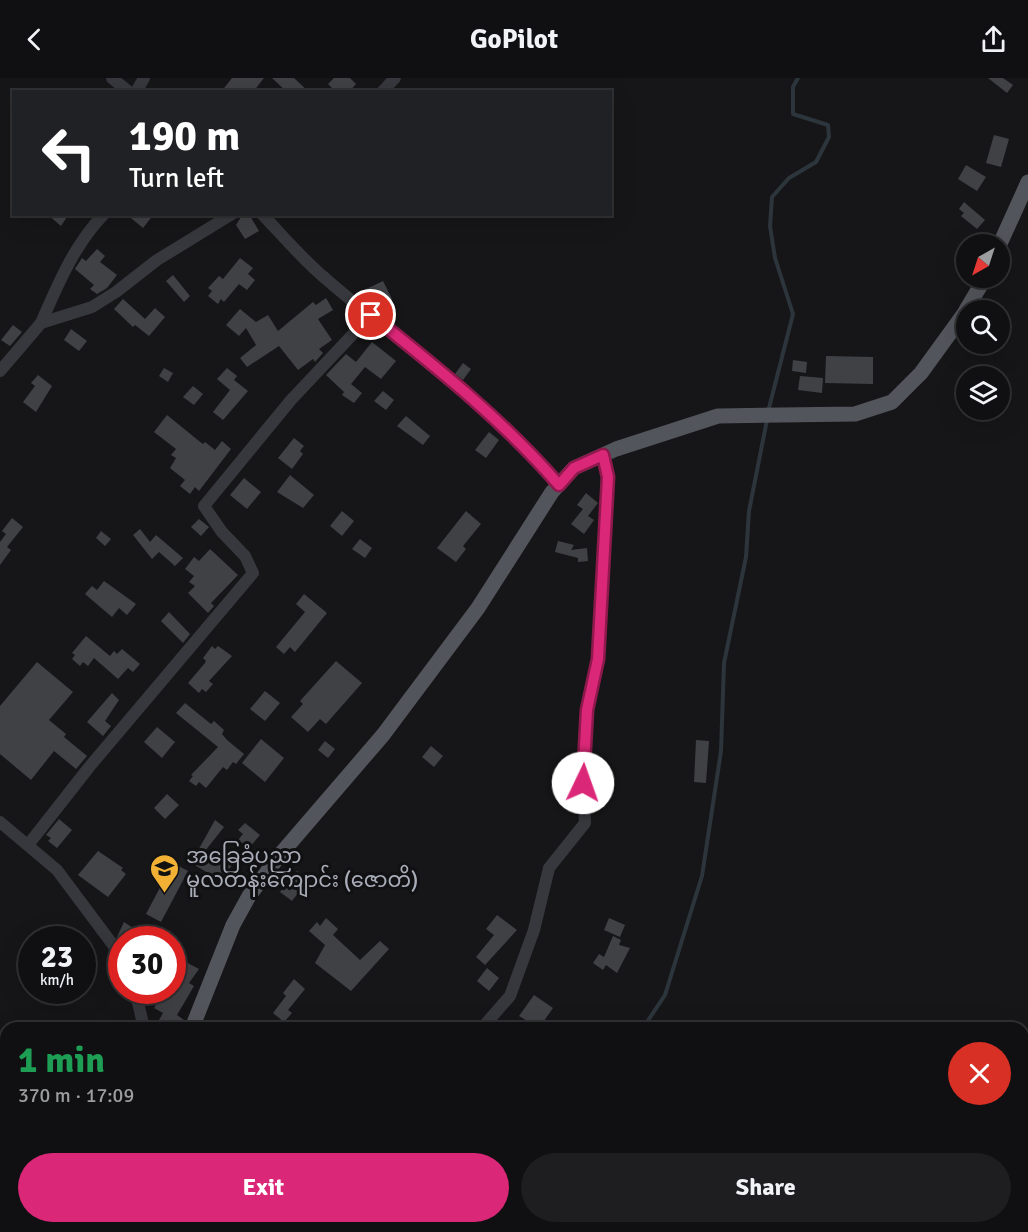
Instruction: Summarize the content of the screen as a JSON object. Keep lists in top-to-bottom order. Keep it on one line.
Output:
{"places":{"school or university":["အခြေခံပညာ မူလတန်းကျောင်း (ဇောတိ)"]},"north":"bottom left","page":{"header":"GoPilot","turn":["190 m","Turn left"],"speed":"23 km/h","limit":"30","heading":["1 min","370 m · 17:09"],"buttons":["Exit","Share"]}}
